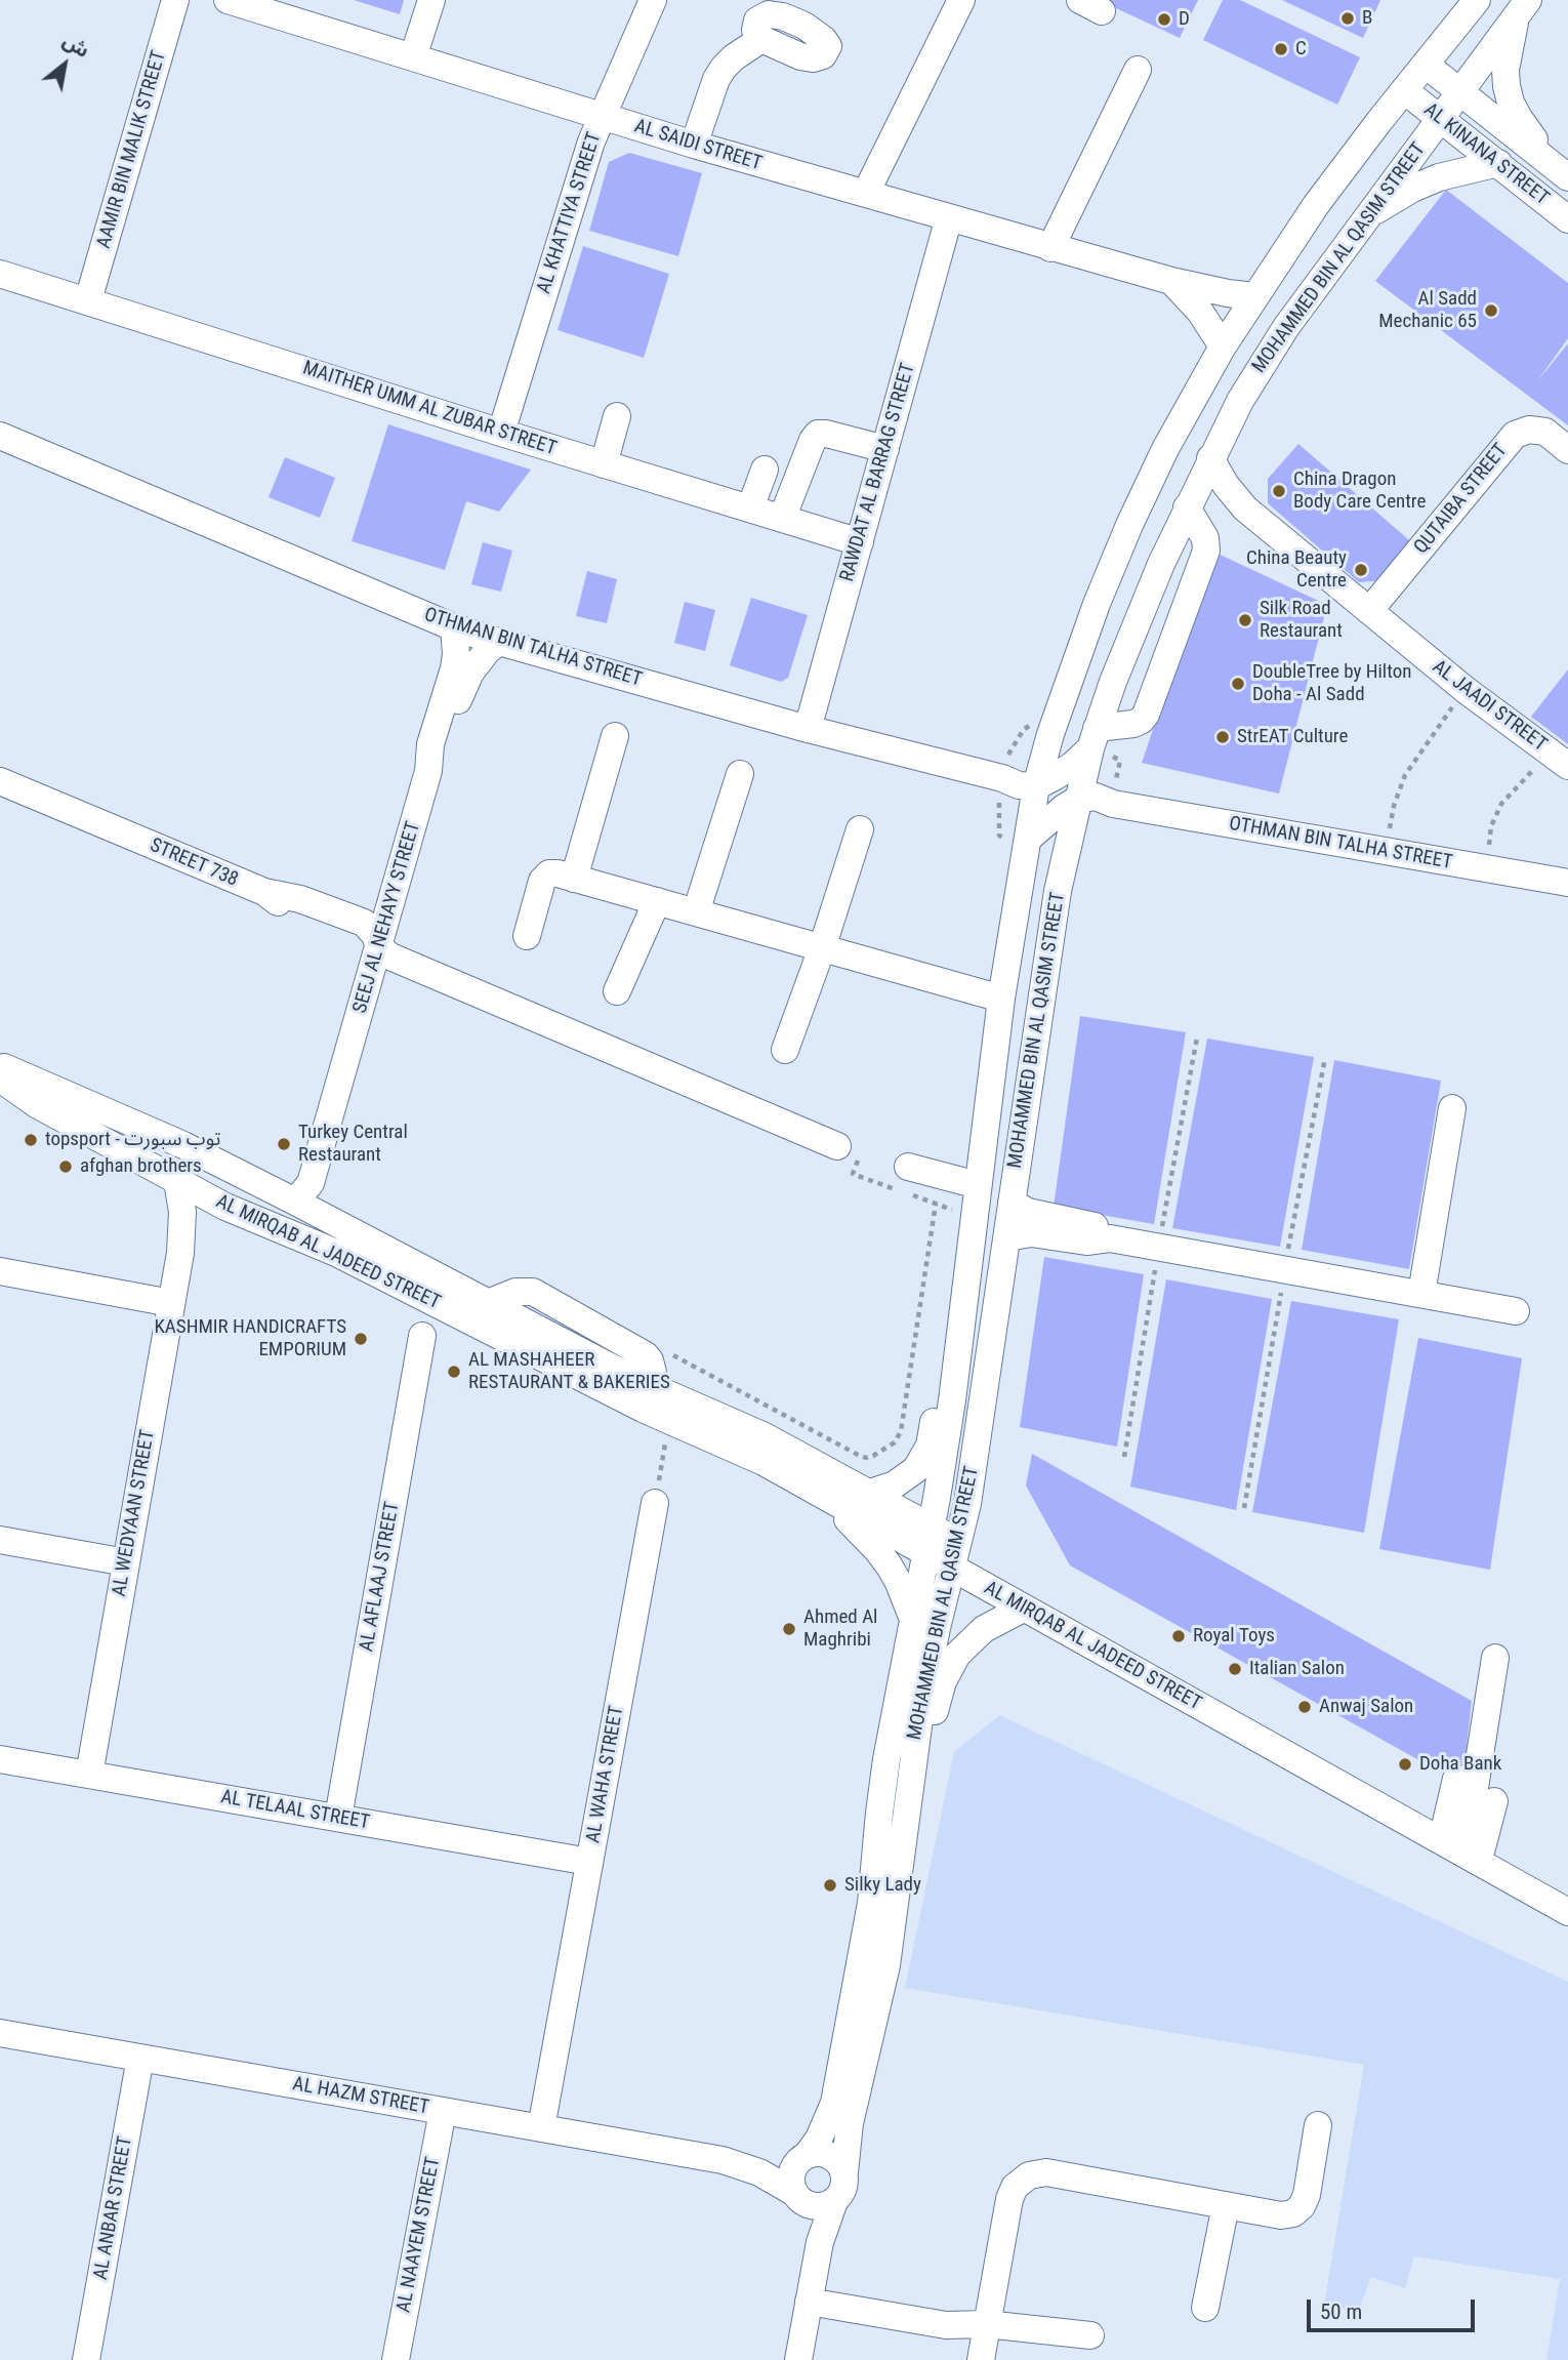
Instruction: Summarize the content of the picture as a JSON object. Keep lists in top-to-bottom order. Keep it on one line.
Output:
{"streets":{"street":["AL SAIDI STREET","AAMIR BIN MALIK STREET","AL KINANA STREET","AL KHATTIYA STREET","MOHAMMED BIN AL QASIM STREET","MAITHER UMM AL ZUBAR STREET","RAWDAT AL BARRAG STREET","QUTAIBA STREET","OTHMAN BIN TALHA STREET","AL JAADI STREET","STREET 738","SEEJ AL NEHAYY STREET","AL MIRQAB AL JADEED STREET","AL WEDYAAN STREET","AL AFLAAJ STREET","AL WAHA STREET","AL TELAAL STREET","AL HAZM STREET","AL ANBAR STREET","AL NAAYEM STREET"]},"crossings":[["AL SAIDI STREET","AL KHATTIYA STREET"],["AL SAIDI STREET","MOHAMMED BIN AL QASIM STREET"],["AL SAIDI STREET","RAWDAT AL BARRAG STREET"],["AAMIR BIN MALIK STREET","MAITHER UMM AL ZUBAR STREET"],["AL KINANA STREET","MOHAMMED BIN AL QASIM STREET"],["AL KHATTIYA STREET","MAITHER UMM AL ZUBAR STREET"],["MOHAMMED BIN AL QASIM STREET","OTHMAN BIN TALHA STREET"],["MOHAMMED BIN AL QASIM STREET","AL JAADI STREET"],["MOHAMMED BIN AL QASIM STREET","AL MIRQAB AL JADEED STREET"],["MOHAMMED BIN AL QASIM STREET","AL HAZM STREET"],["MAITHER UMM AL ZUBAR STREET","RAWDAT AL BARRAG STREET"],["RAWDAT AL BARRAG STREET","OTHMAN BIN TALHA STREET"],["QUTAIBA STREET","AL JAADI STREET"],["OTHMAN BIN TALHA STREET","SEEJ AL NEHAYY STREET"],["STREET 738","SEEJ AL NEHAYY STREET"],["SEEJ AL NEHAYY STREET","AL MIRQAB AL JADEED STREET"],["AL MIRQAB AL JADEED STREET","AL WEDYAAN STREET"],["AL WEDYAAN STREET","AL TELAAL STREET"],["AL AFLAAJ STREET","AL TELAAL STREET"],["AL WAHA STREET","AL TELAAL STREET"],["AL WAHA STREET","AL HAZM STREET"],["AL HAZM STREET","AL ANBAR STREET"],["AL HAZM STREET","AL NAAYEM STREET"]],"places":["B","D","C","Al Sadd Mechanic 65","China Dragon Body Care Centre","China Beauty Centre","Silk Road Restaurant","DoubleTree by Hilton Doha - Al Sadd","StrEAT Culture","topsport - توب سبورت","Turkey Central Restaurant","afghan brothers","KASHMIR HANDICRAFTS EMPORIUM","AL MASHAHEER RESTAURANT & BAKERIES","Ahmed Al Maghribi","Royal Toys","Italian Salon","Anwaj Salon","Doha Bank","Silky Lady"],"scale_bar":"50 m","north":"top right"}
